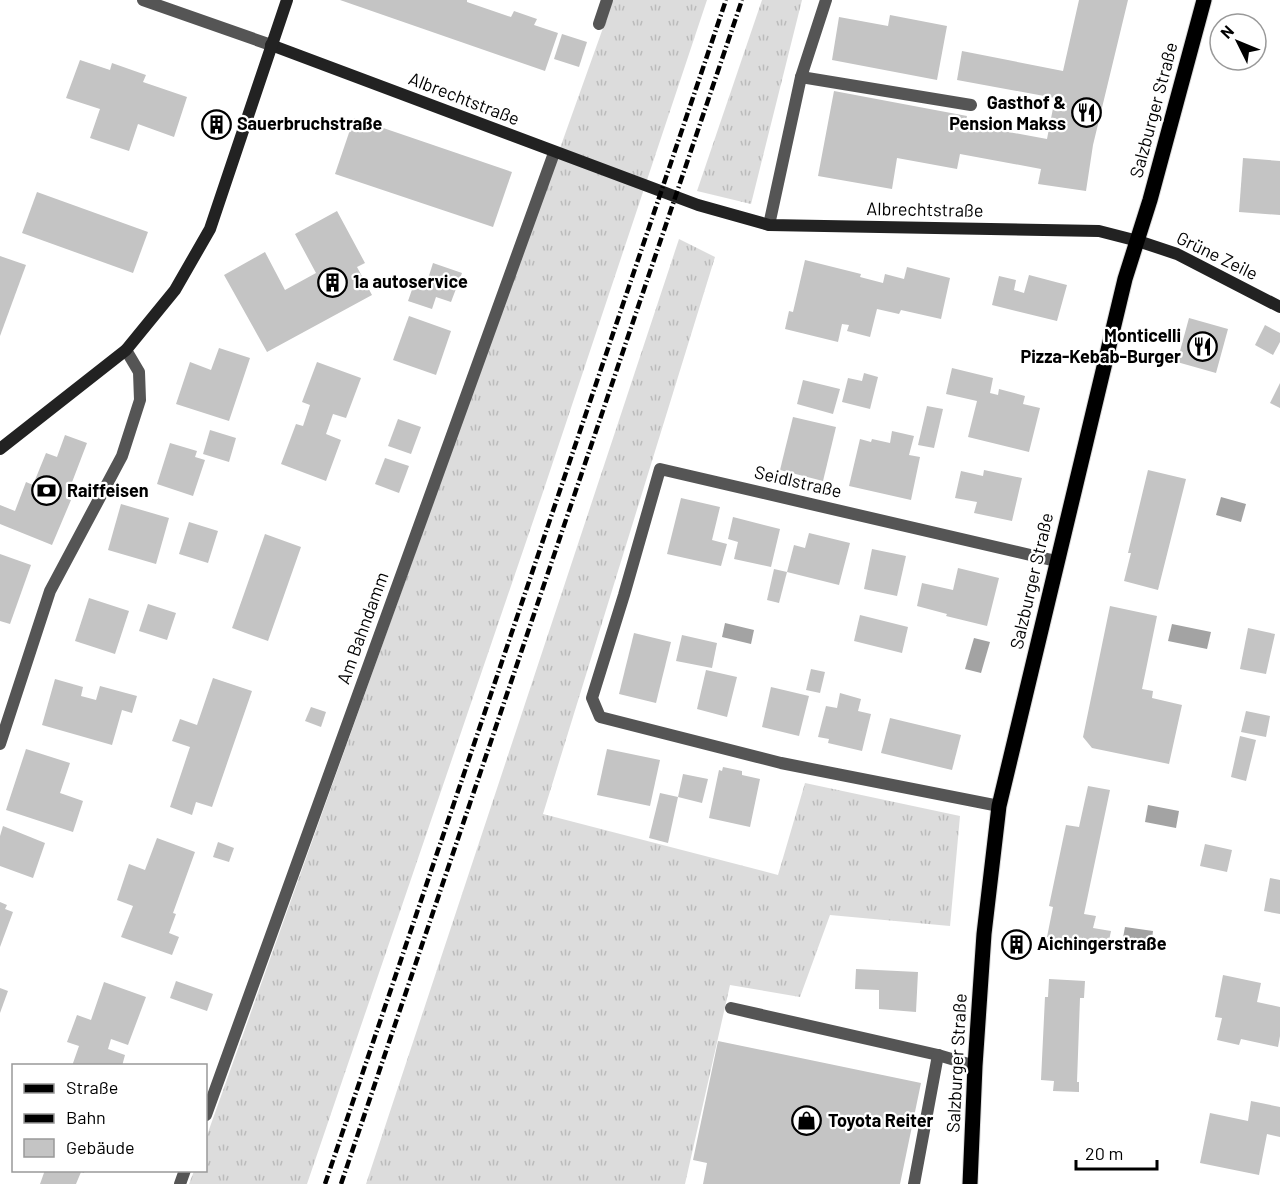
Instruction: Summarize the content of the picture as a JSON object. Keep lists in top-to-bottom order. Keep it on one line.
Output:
{"streets":{"main road":["Salzburger Straße"],"street":["Albrechtstraße","Grüne Zeile","Seidlstraße","Am Bahndamm"]},"crossings":[["Albrechtstraße","Salzburger Straße"],["Albrechtstraße","Grüne Zeile"],["Albrechtstraße","Am Bahndamm"],["Salzburger Straße","Grüne Zeile"],["Salzburger Straße","Seidlstraße"]],"places":{"restaurant":["Gasthof & Pension Makss","Monticelli Pizza-Kebab-Burger"],"building":["Sauerbruchstraße","1a autoservice","Aichingerstraße"],"bank":["Raiffeisen"],"shop":["Toyota Reiter"]},"legend":["Straße","Bahn","Gebäude"],"scale_bar":"20 m","north":"top left"}
